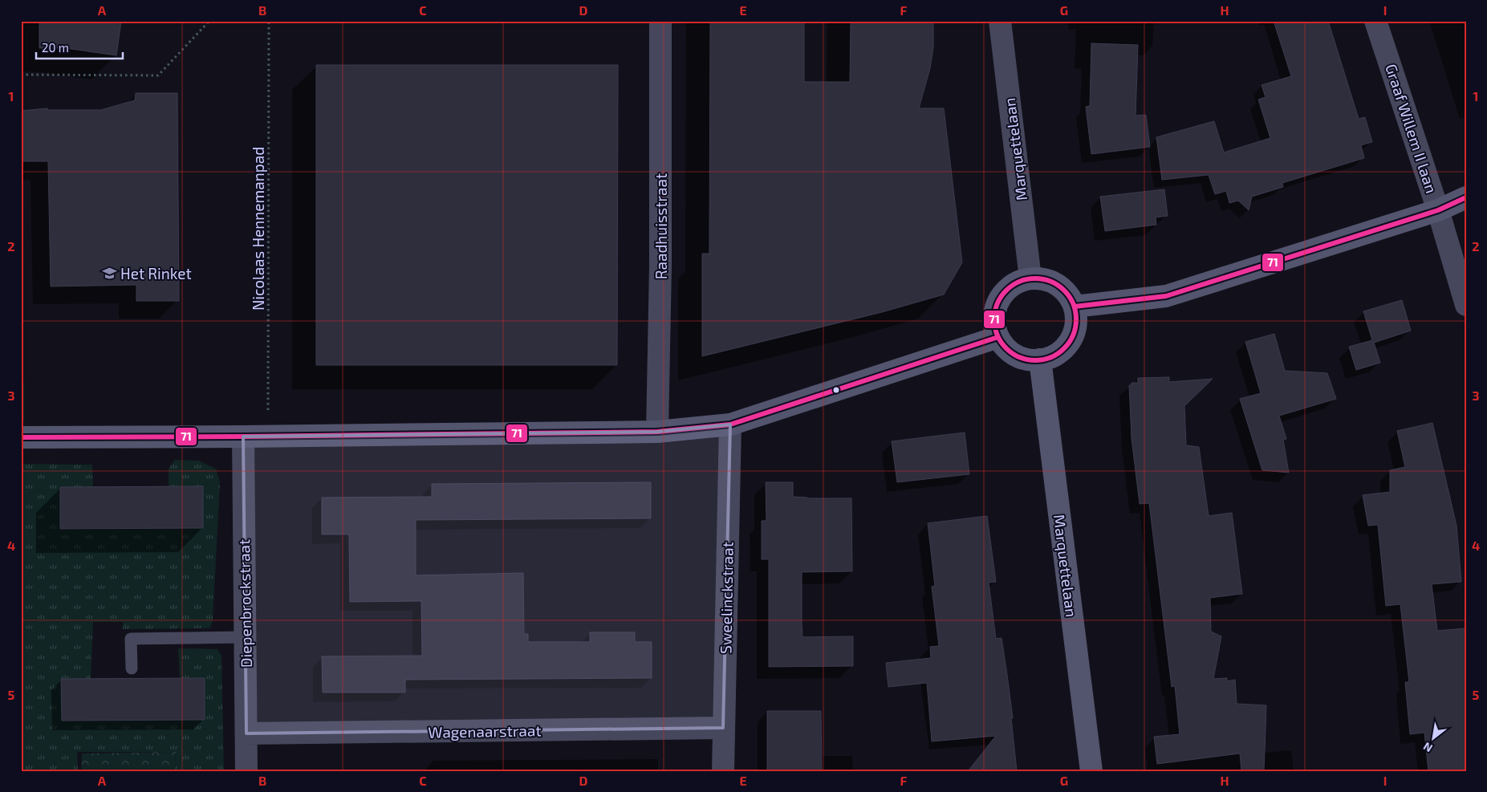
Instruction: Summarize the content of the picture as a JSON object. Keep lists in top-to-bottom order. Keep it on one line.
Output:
{"streets":{"street":["Graaf Willem II laan","Marquettelaan","Raadhuisstraat","Sweelinckstraat","Diepenbrockstraat","Wagenaarstraat"],"path":["Nicolaas Hennemanpad"]},"crossings":[["Sweelinckstraat","Wagenaarstraat"],["Diepenbrockstraat","Wagenaarstraat"]],"places":{"school or university":["Het Rinket"]},"lines":["transit line 71"],"scale_bar":"20 m","north":"bottom left","grid":{"columns":["A","B","C","D","E","F","G","H","I"],"rows":["1","2","3","4","5"]}}
